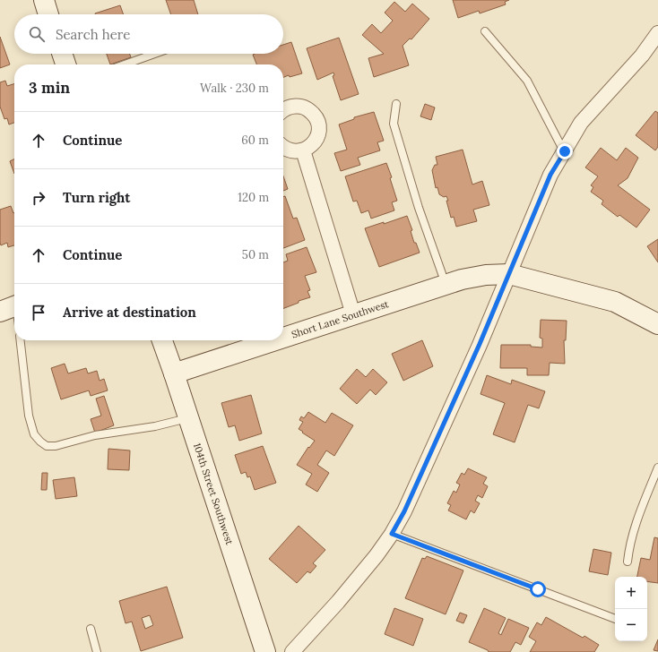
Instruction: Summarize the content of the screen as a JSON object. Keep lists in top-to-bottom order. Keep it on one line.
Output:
{"streets":{"street":["Short Lane Southwest","104th Street Southwest"]},"crossings":[["Short Lane Southwest","104th Street Southwest"]],"page":{"search":"Search here","heading":["3 min","Walk · 230 m"],"list":[["Continue","60 m"],["Turn right","120 m"],["Continue","50 m"],"Arrive at destination"],"map_buttons":["+","−"]}}
